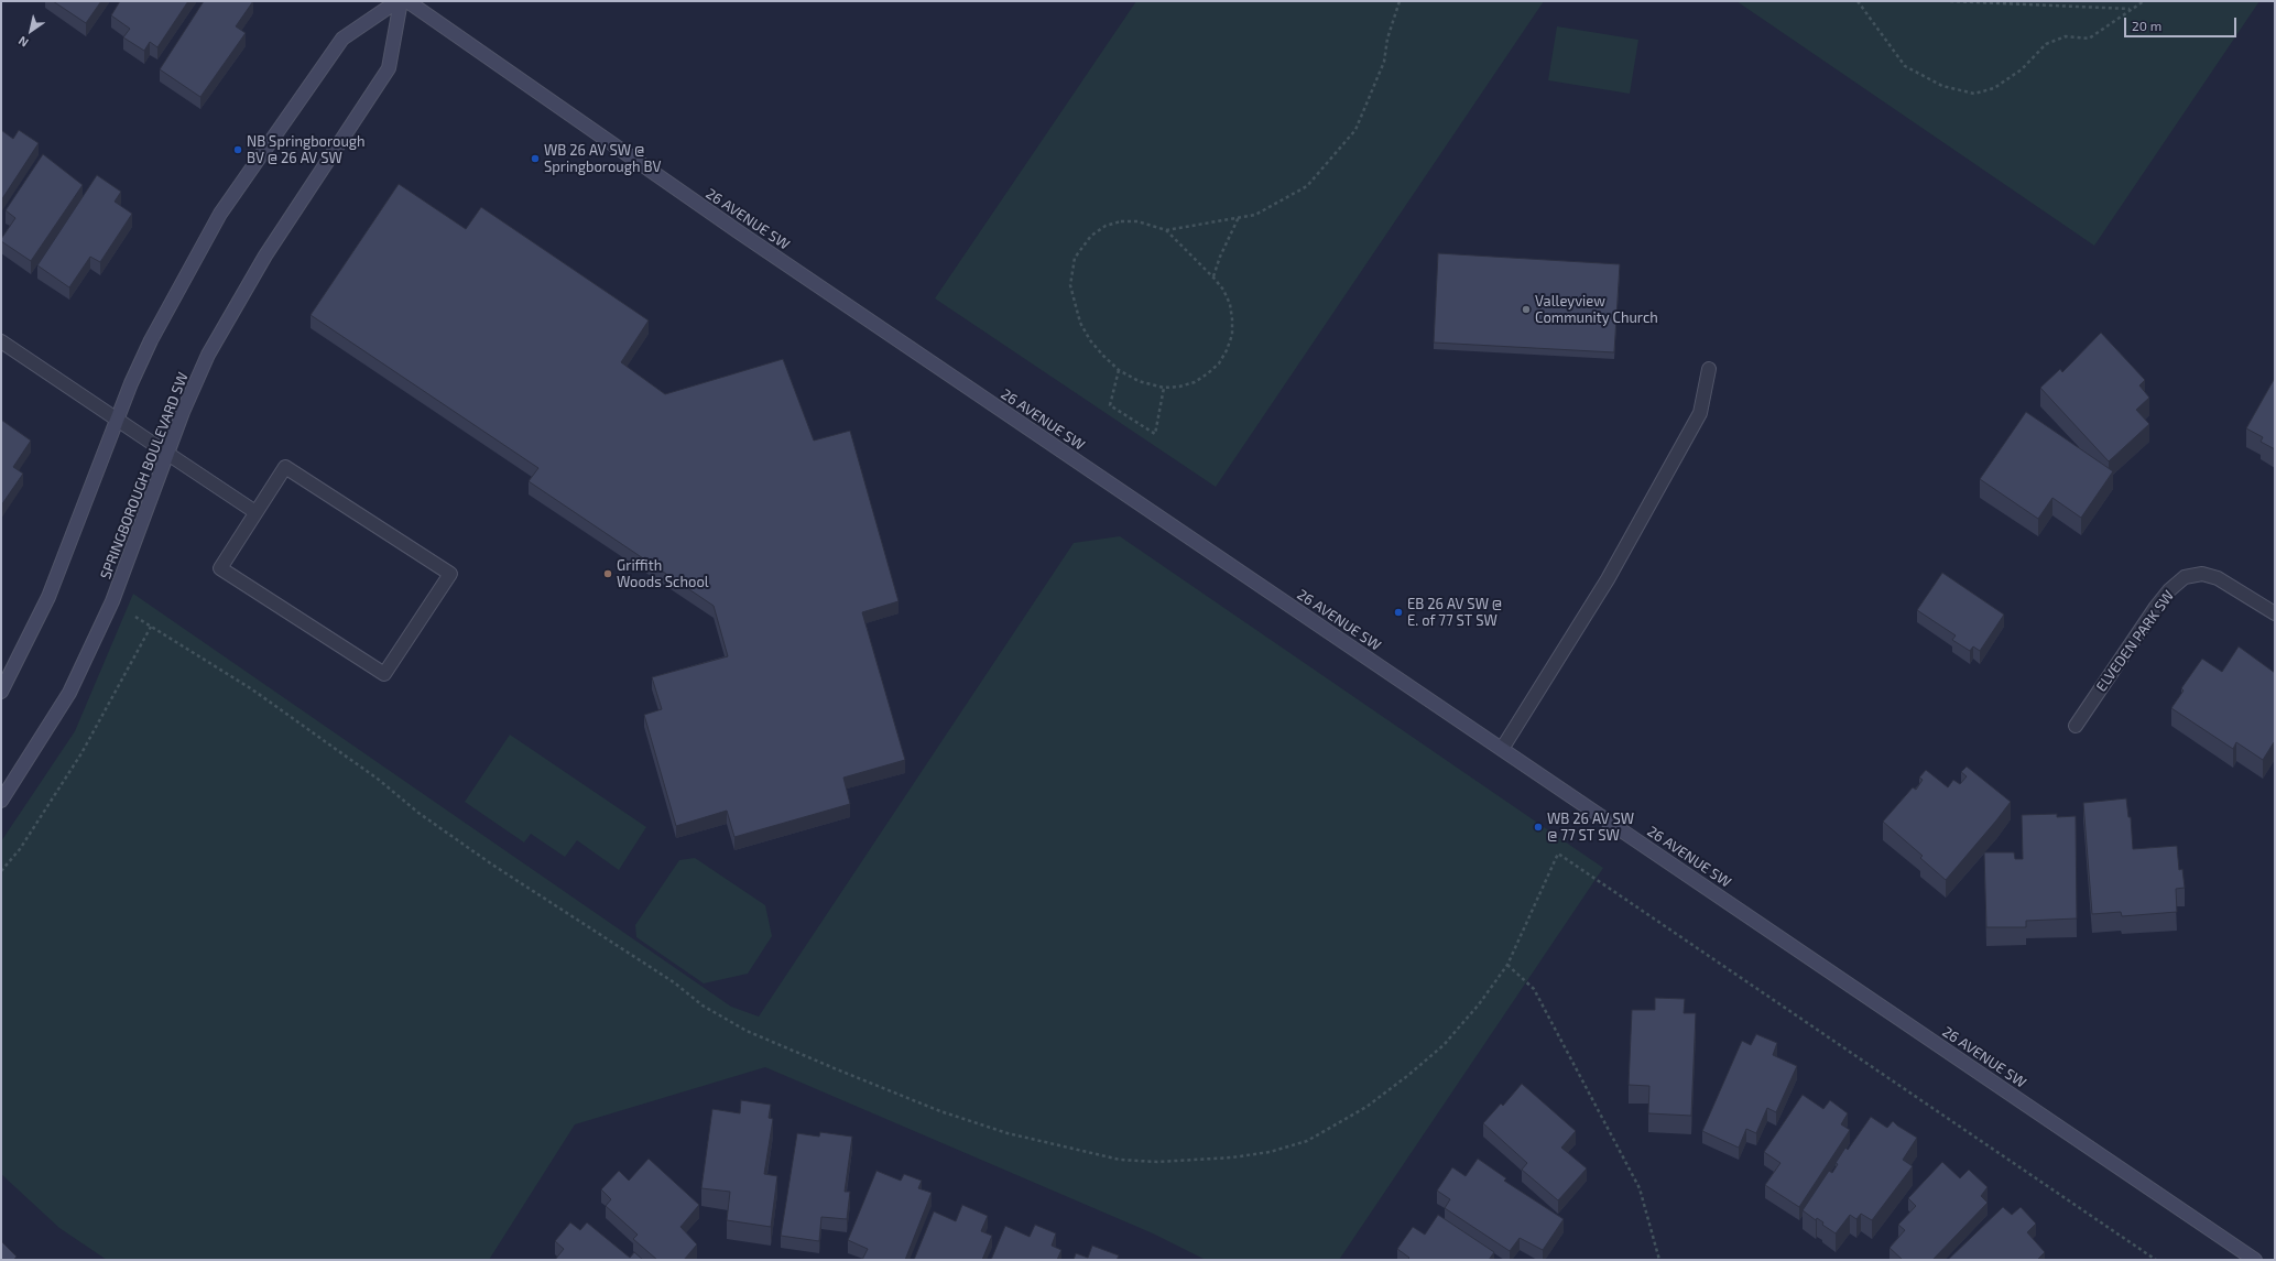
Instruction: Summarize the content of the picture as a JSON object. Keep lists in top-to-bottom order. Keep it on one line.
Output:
{"streets":{"street":["26 AVENUE SW","SPRINGBOROUGH BOULEVARD SW","ELVEDEN PARK SW"]},"places":["NB Springborough BV @ 26 AV SW","WB 26 AV SW @ Springborough BV","Valleyview Community Church","Griffith Woods School","EB 26 AV SW @ E. of 77 ST SW","WB 26 AV SW @ 77 ST SW"],"scale_bar":"20 m","north":"bottom left"}
